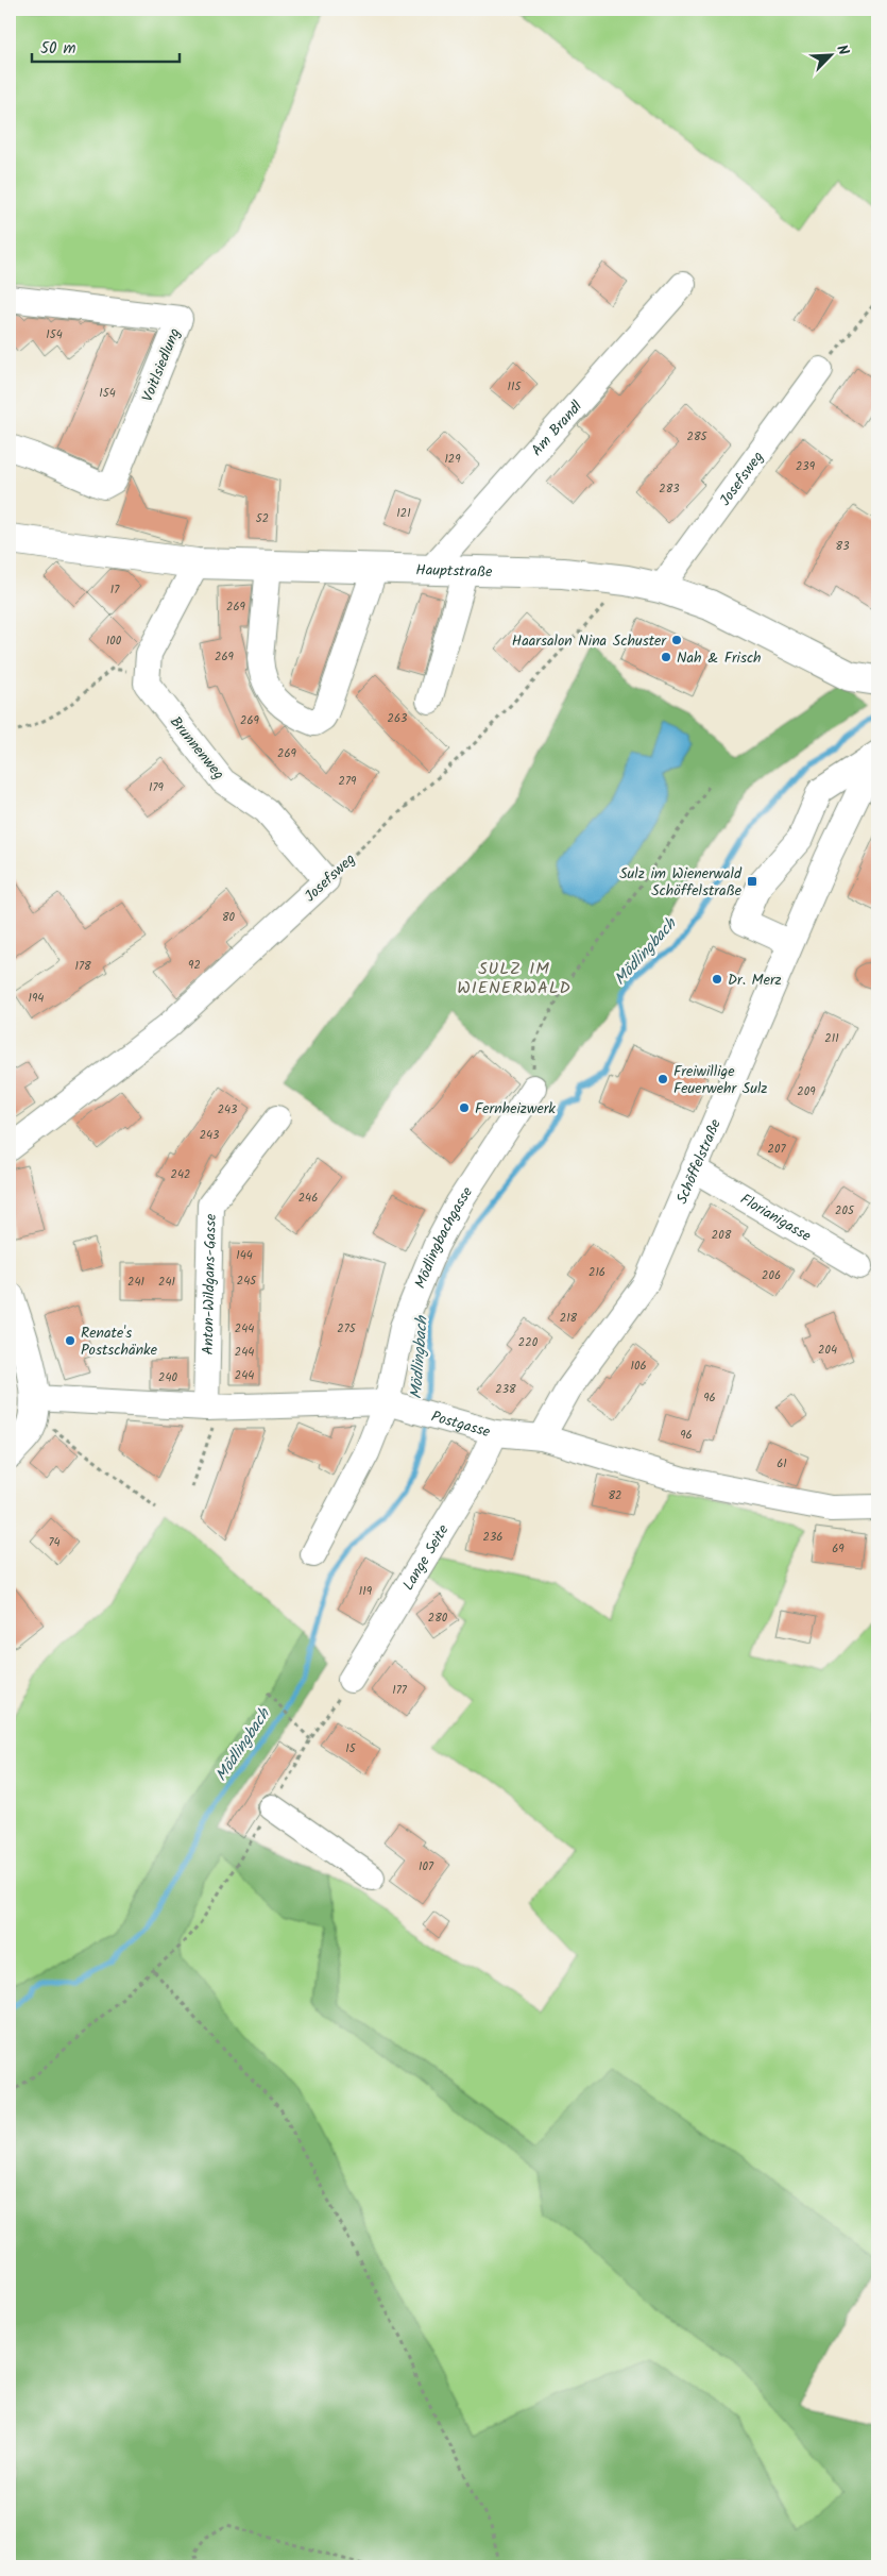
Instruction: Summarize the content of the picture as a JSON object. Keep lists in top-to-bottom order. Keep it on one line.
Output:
{"streets":{"main road":["Hauptstraße"],"street":["Voitlsiedlung","Am Brandl","Josefsweg","Brunnenweg","Schöffelstraße","Florianigasse","Mödlingbachgasse","Anton-Wildgans-Gasse","Postgasse","Lange Seite"]},"crossings":[["Am Brandl","Hauptstraße"],["Josefsweg","Hauptstraße"],["Josefsweg","Brunnenweg"],["Schöffelstraße","Florianigasse"],["Schöffelstraße","Postgasse"],["Mödlingbachgasse","Postgasse"],["Anton-Wildgans-Gasse","Postgasse"],["Postgasse","Lange Seite"]],"districts":["SULZ IM WIENERWALD"],"water":["Mödlingbach"],"places":{"other":["Haarsalon Nina Schuster","Nah & Frisch","Dr. Merz","Freiwillige Feuerwehr Sulz","Fernheizwerk","Renate's Postschänke"],"transit":["Sulz im Wienerwald Schöffelstraße"]},"house_numbers":["154","115","154","285","129","239","283","121","52","83","17","269","100","269","263","269","269","279","179","80","92","178","194","211","209","243","243","207","242","246","205","208","144","216","206","245","241","241","218","244","275","220","204","244","106","244","240","238","96","96","61","82","236","74","69","119","280","177","15","107"],"scale_bar":"50 m","north":"top right"}
